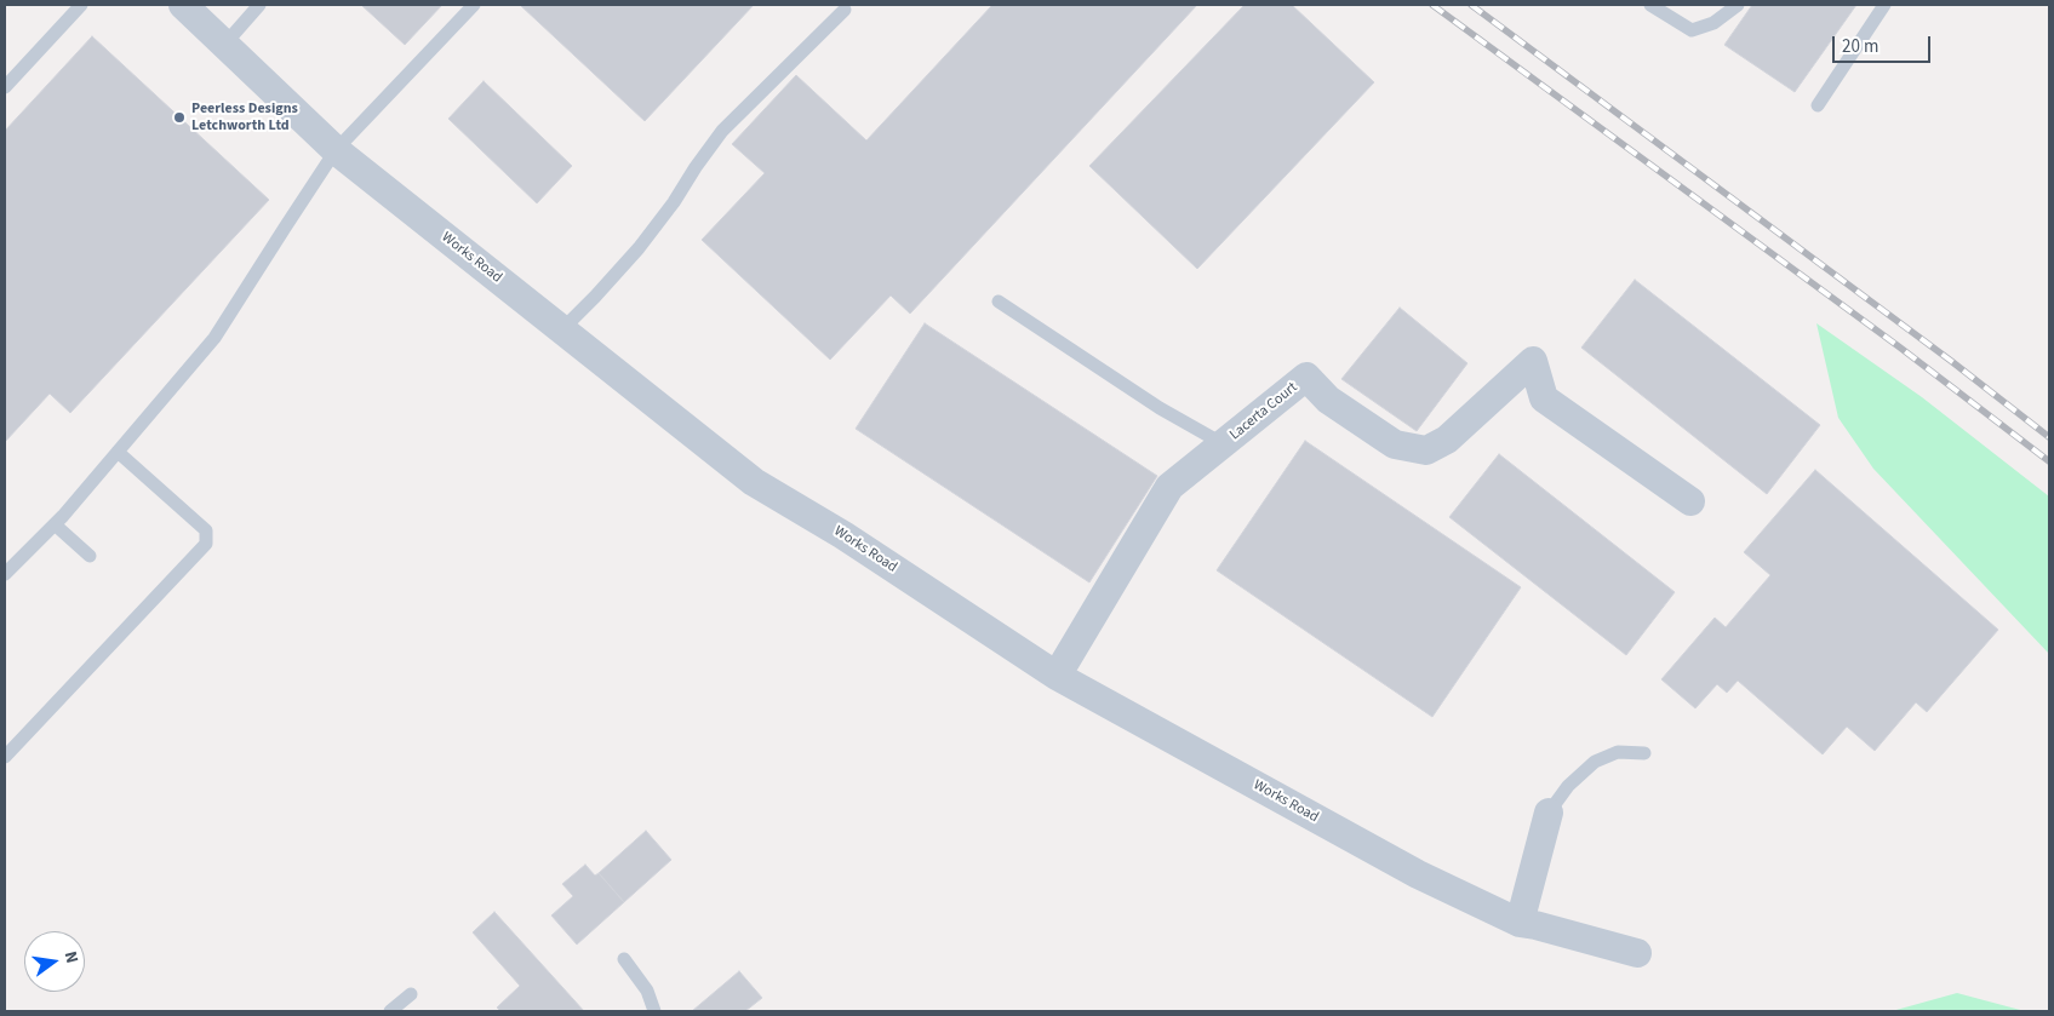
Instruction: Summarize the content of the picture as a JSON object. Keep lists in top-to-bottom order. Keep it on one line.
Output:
{"streets":{"street":["Works Road","Lacerta Court"]},"crossings":[["Works Road","Lacerta Court"]],"places":["Peerless Designs Letchworth Ltd"],"scale_bar":"20 m","north":"right"}
